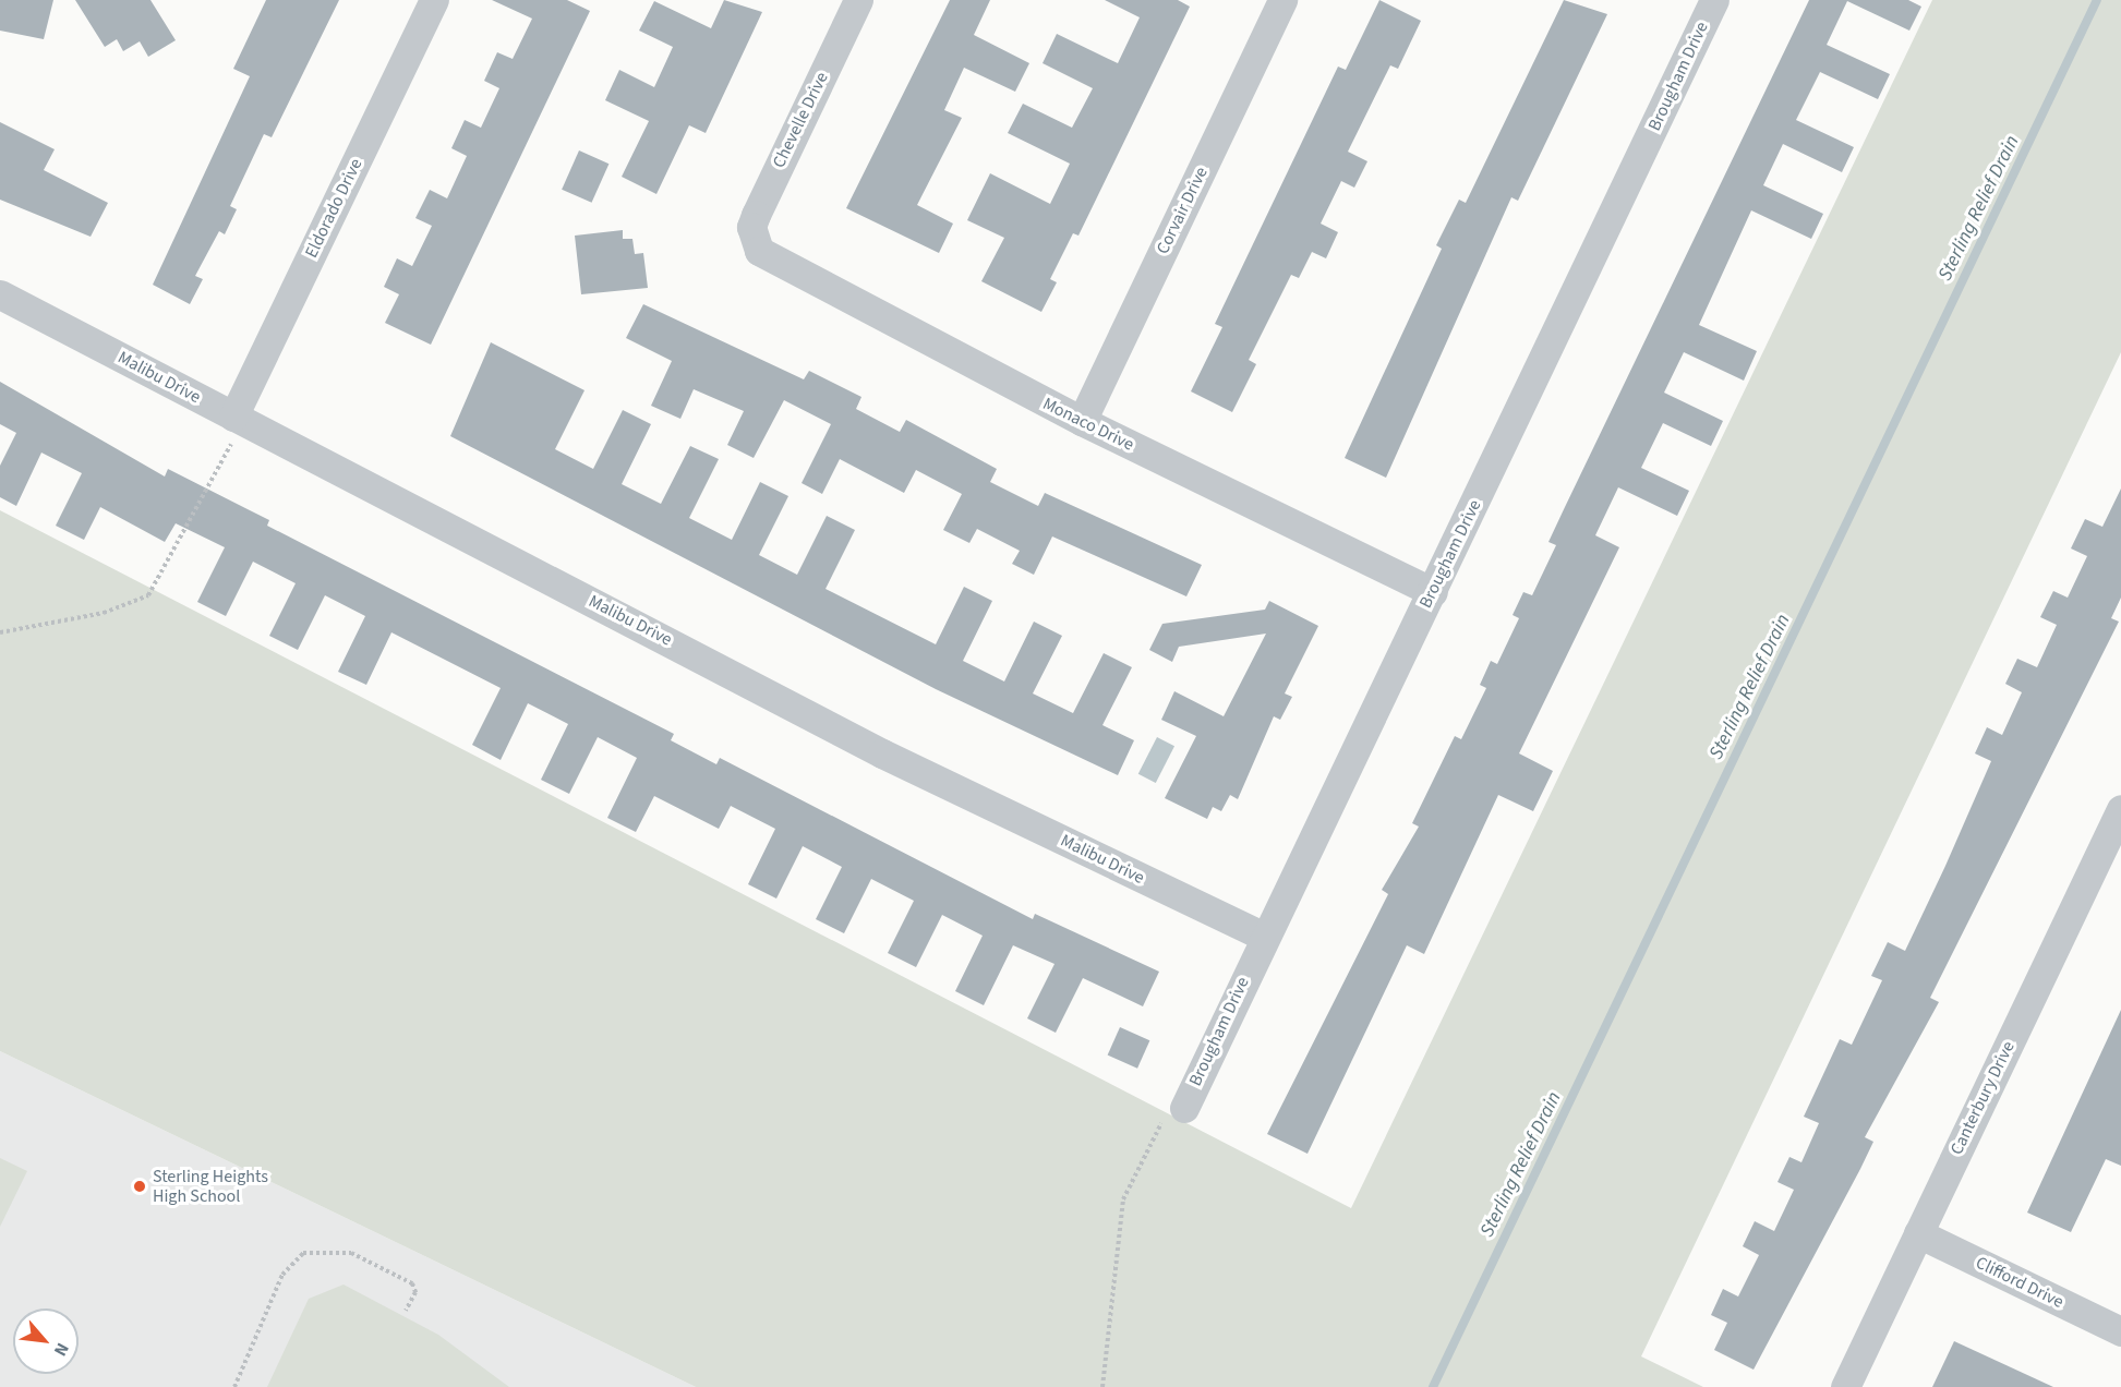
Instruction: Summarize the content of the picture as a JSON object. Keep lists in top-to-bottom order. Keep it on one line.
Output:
{"streets":{"street":["Brougham Drive","Chevelle Drive","Eldorado Drive","Corvair Drive","Malibu Drive","Monaco Drive","Canterbury Drive","Clifford Drive"]},"crossings":[["Brougham Drive","Malibu Drive"],["Brougham Drive","Monaco Drive"],["Chevelle Drive","Monaco Drive"],["Eldorado Drive","Malibu Drive"],["Corvair Drive","Monaco Drive"],["Canterbury Drive","Clifford Drive"]],"water":["Sterling Relief Drain"],"places":["Sterling Heights High School"],"north":"bottom right"}
